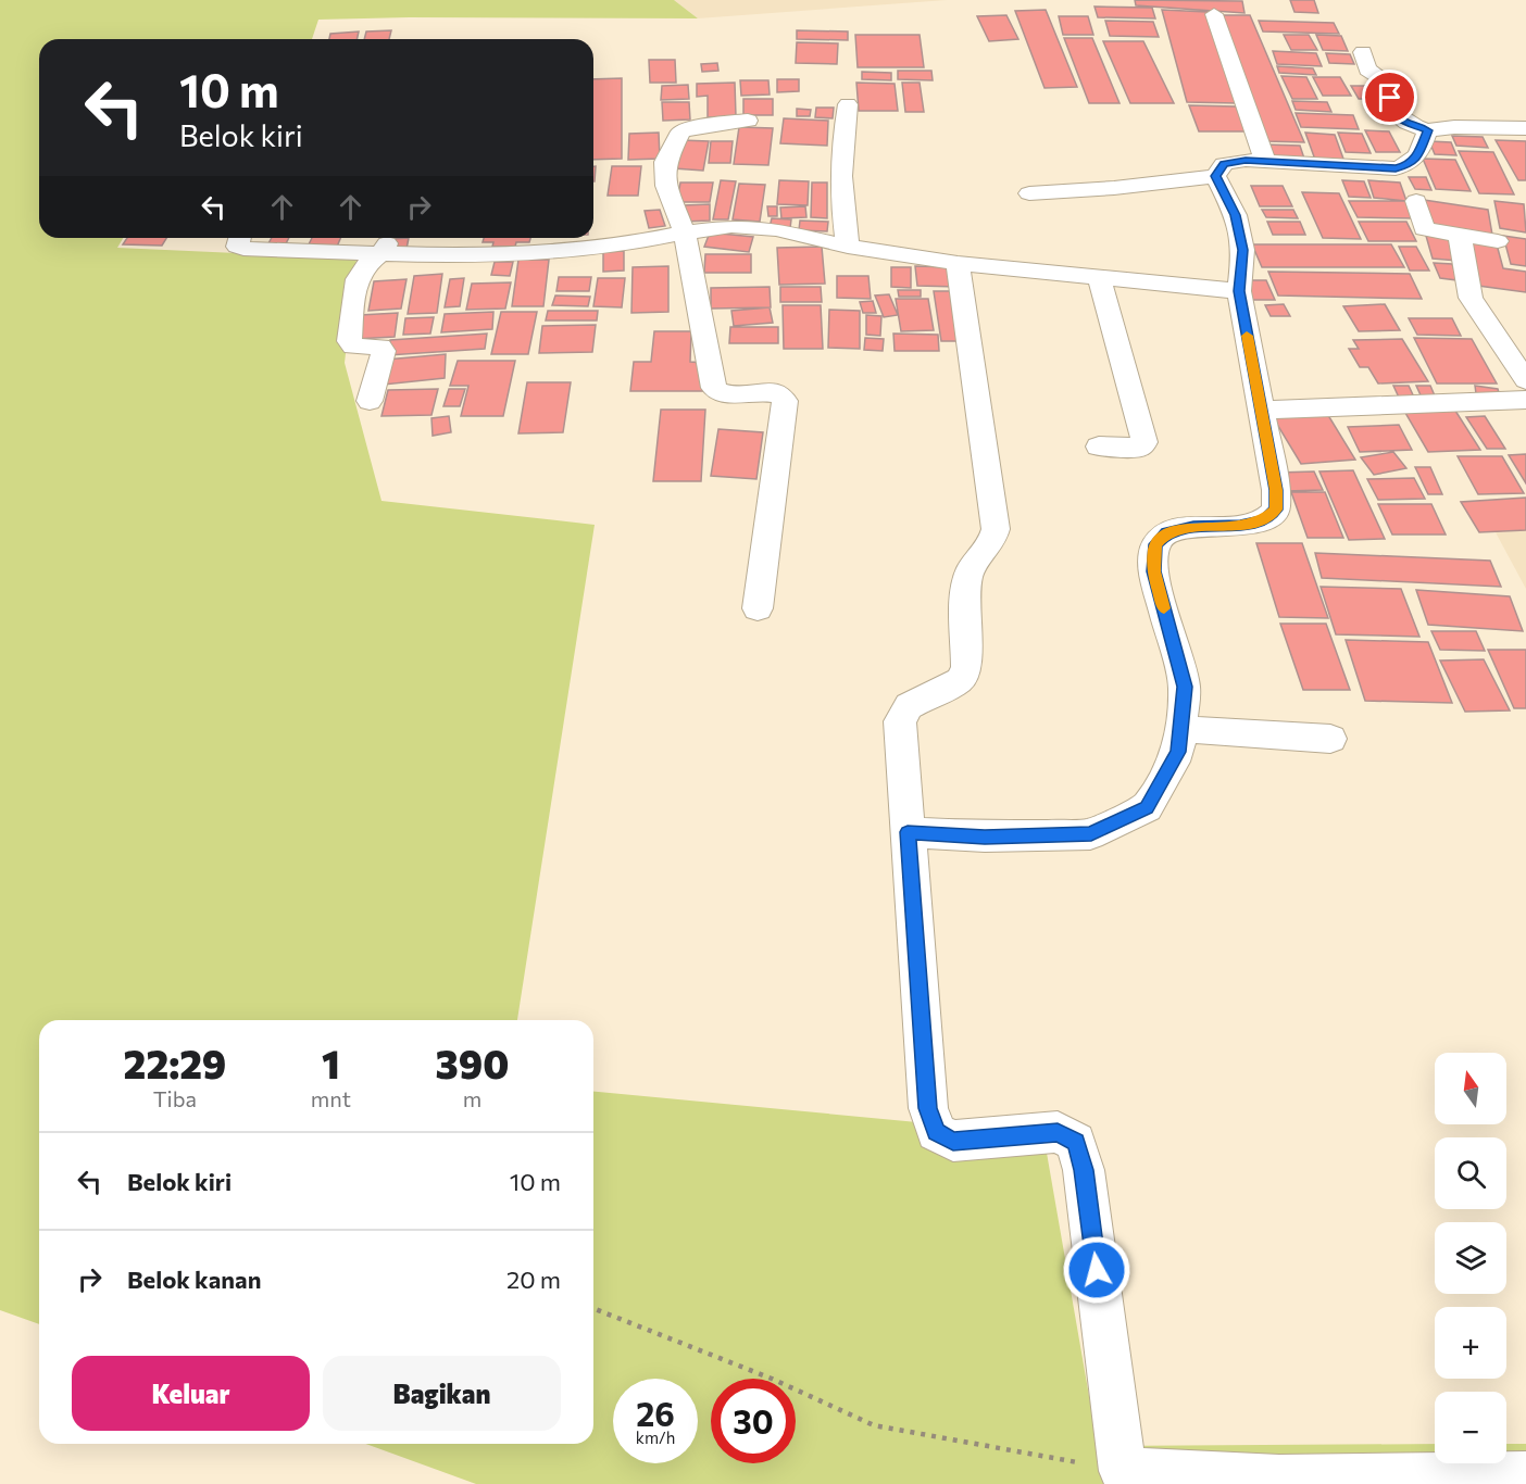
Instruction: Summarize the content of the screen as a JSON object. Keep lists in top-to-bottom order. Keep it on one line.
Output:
{"north":"top","page":{"turn":["10 m","Belok kiri"],"eta":["22:29","Tiba","1","mnt","390","m"],"map_buttons":["+","−"],"list":[{"name":"Belok kiri","value":"10 m"},{"name":"Belok kanan","value":"20 m"}],"buttons":["Keluar","Bagikan"],"speed":"26 km/h","limit":"30"}}
